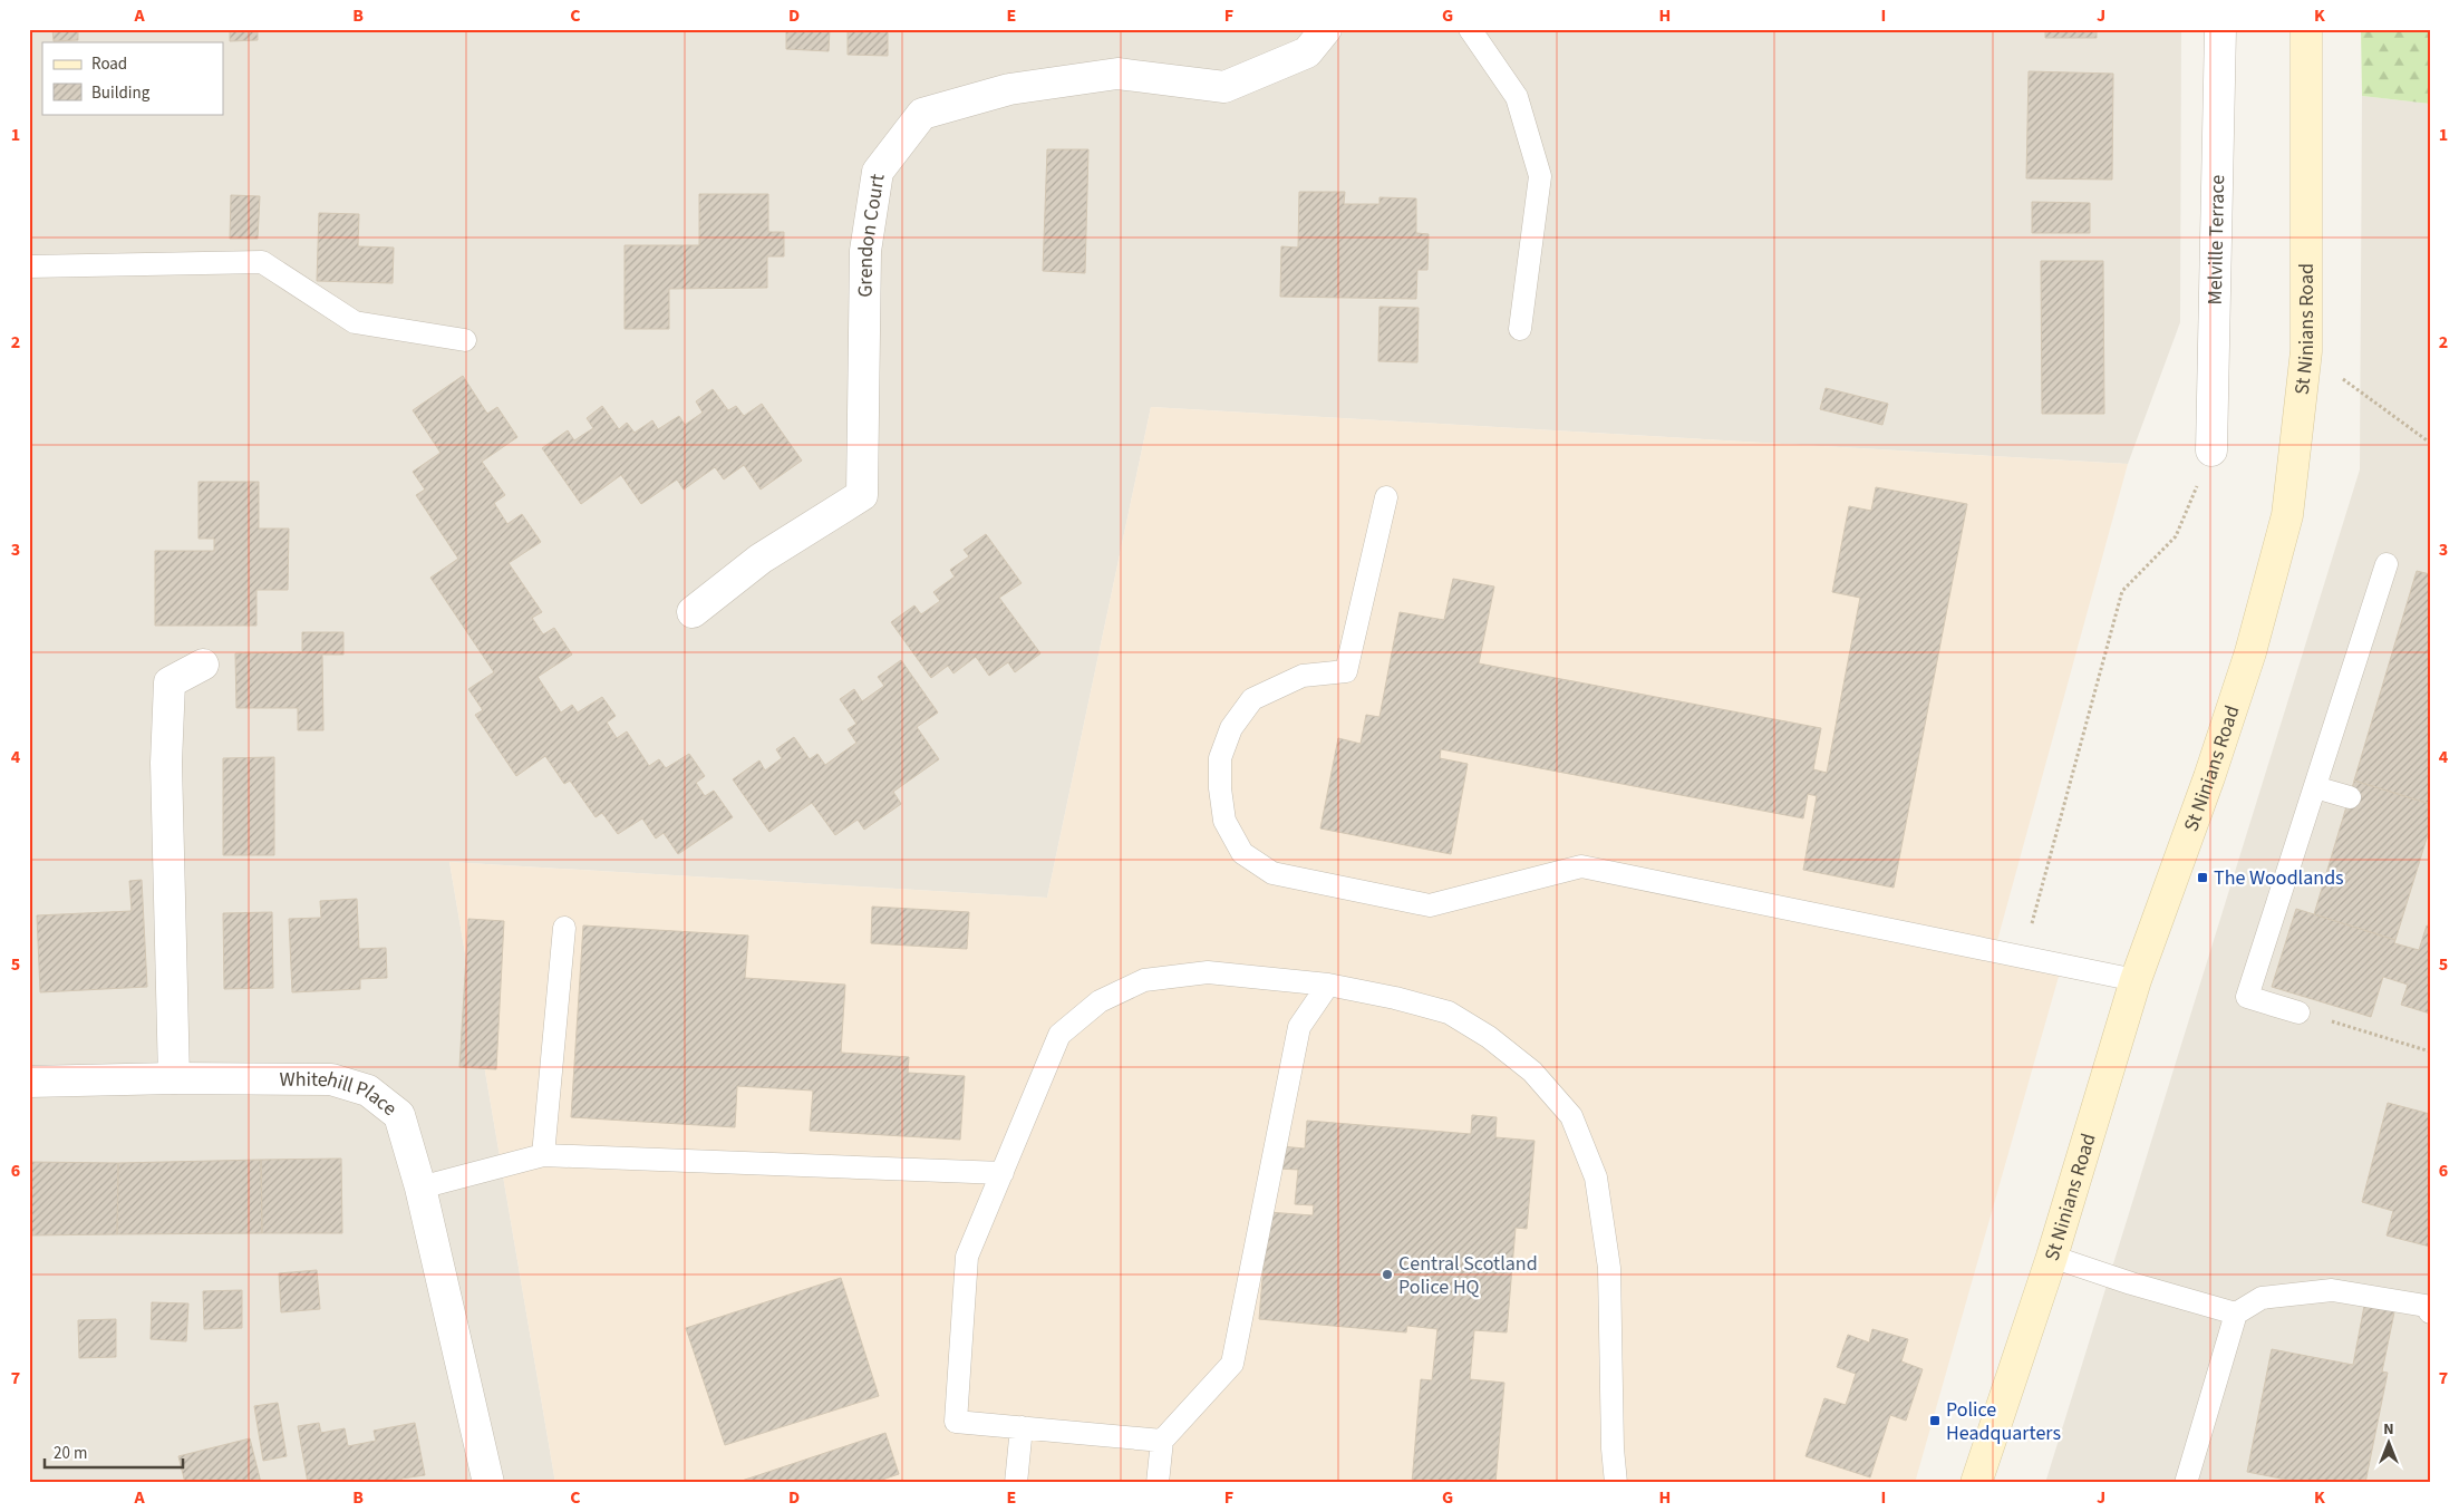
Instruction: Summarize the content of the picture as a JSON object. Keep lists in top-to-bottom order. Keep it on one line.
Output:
{"streets":{"main road":["St Ninians Road"],"street":["Grendon Court","Melville Terrace","Whitehill Place"]},"places":{"transit":["The Woodlands","Police Headquarters"],"other":["Central Scotland Police HQ"]},"legend":["Road","Building"],"scale_bar":"20 m","north":"top","grid":{"columns":["A","B","C","D","E","F","G","H","I","J","K"],"rows":["1","2","3","4","5","6","7"]}}
